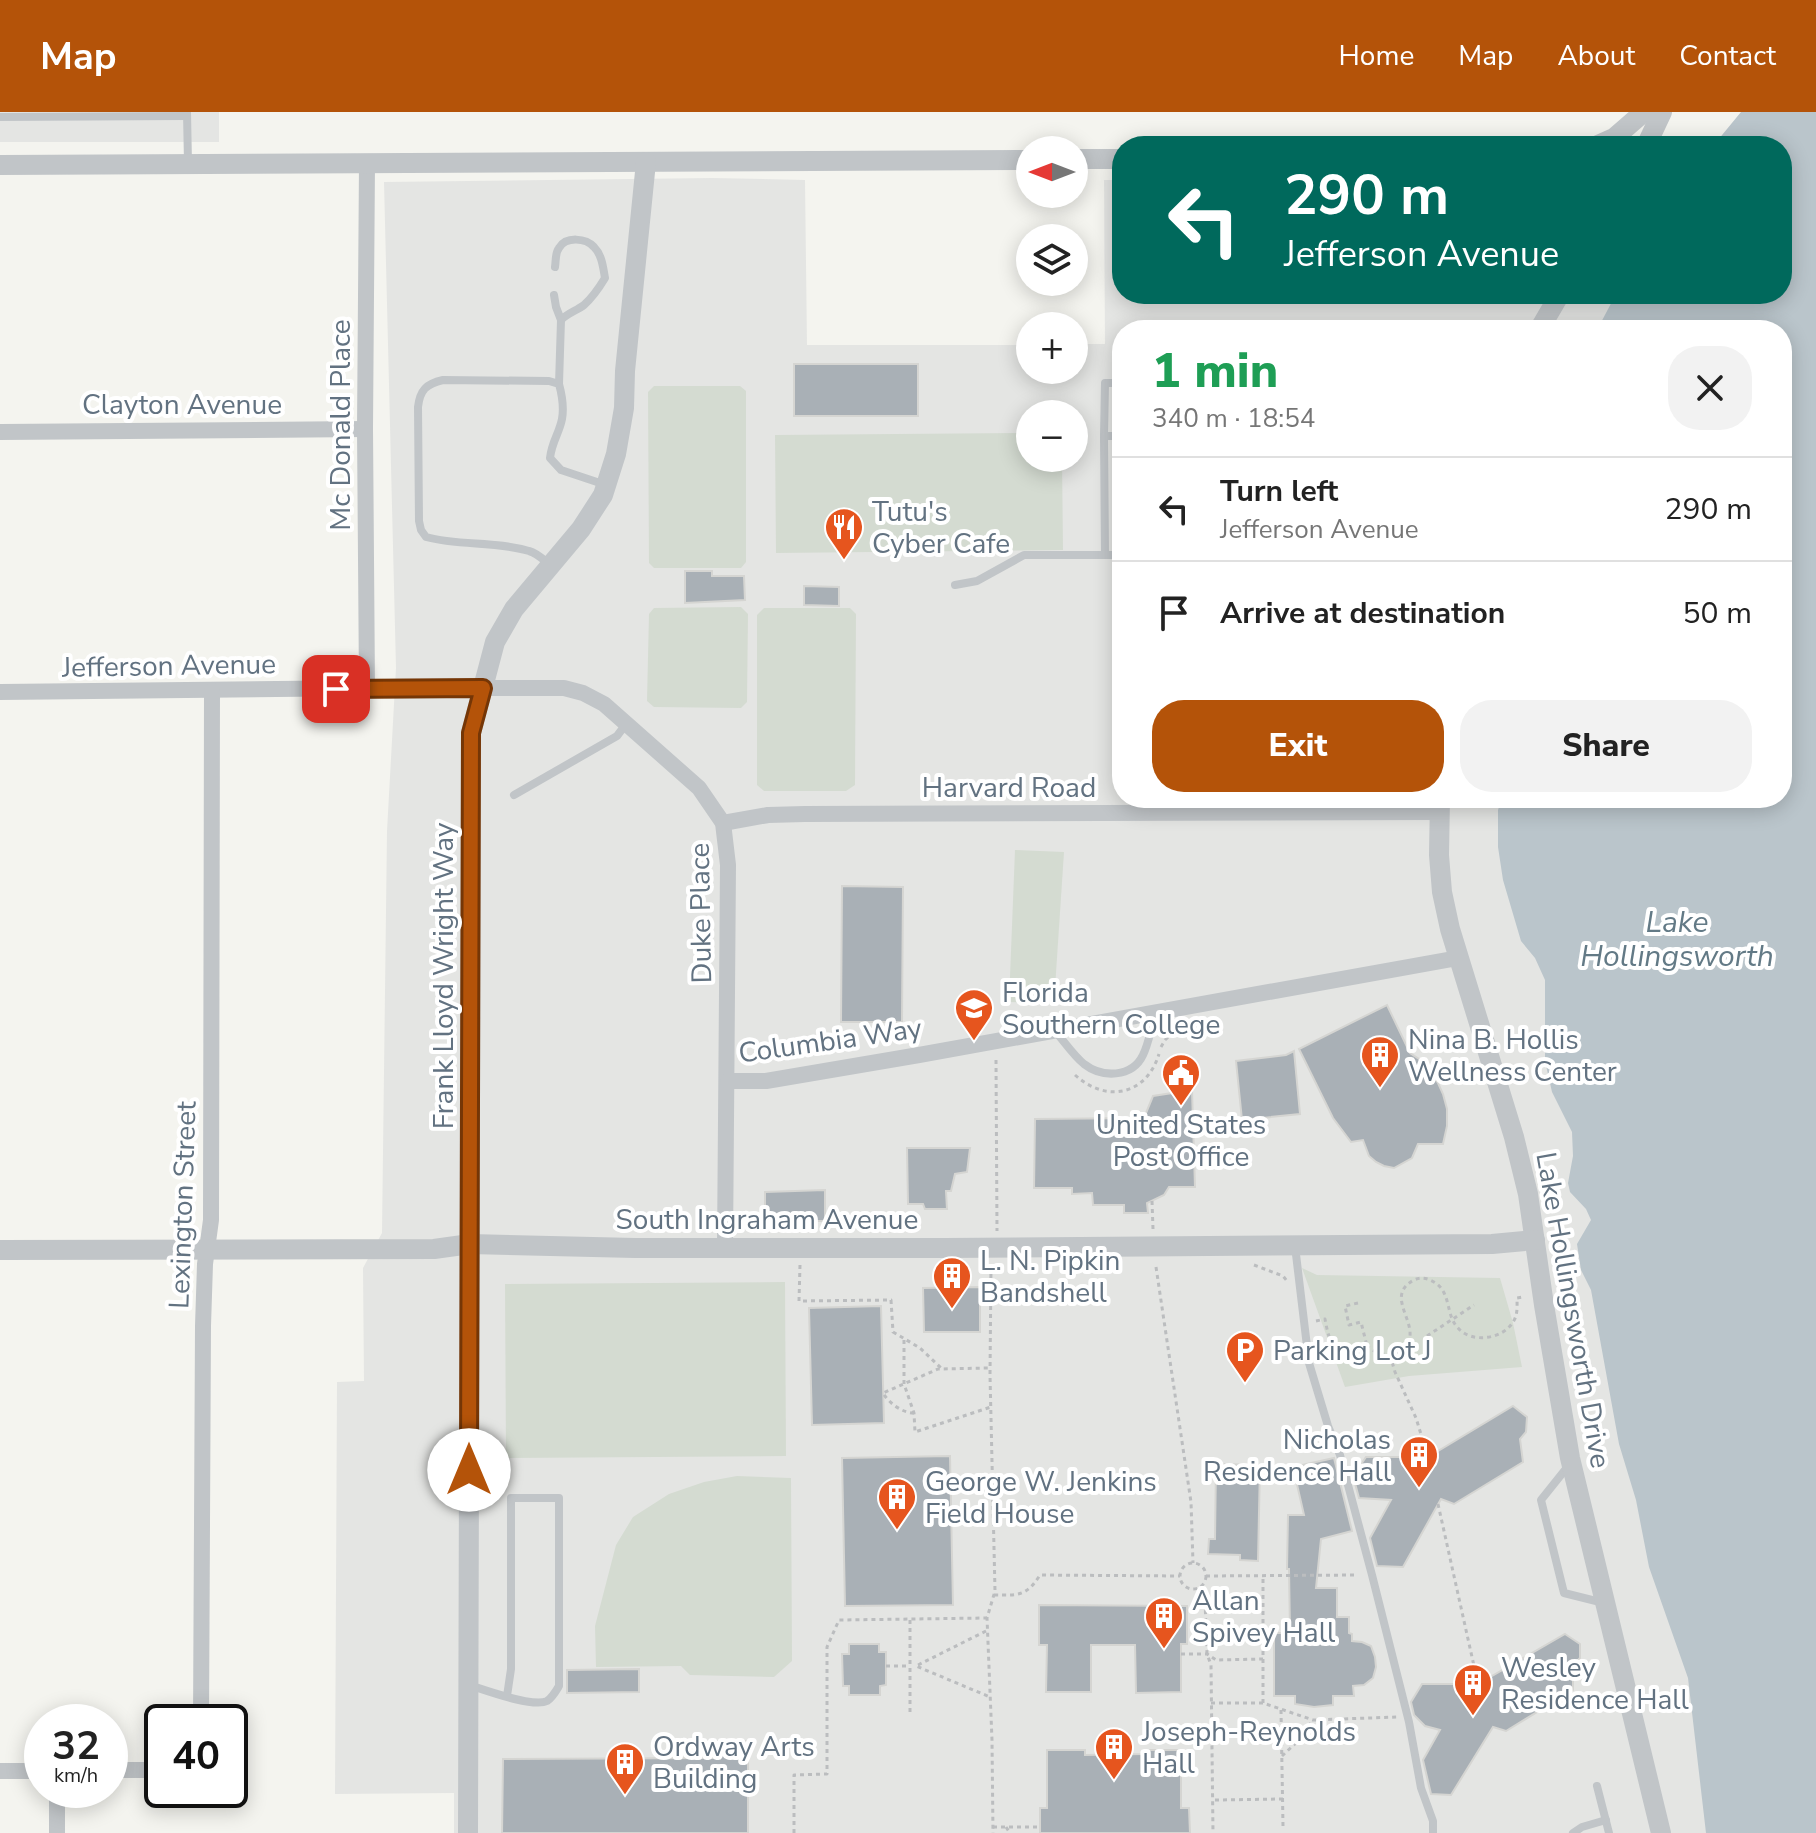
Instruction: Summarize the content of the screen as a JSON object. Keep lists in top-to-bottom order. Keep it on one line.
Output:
{"streets":{"street":["Clayton Avenue","Mc Donald Place","Jefferson Avenue","Harvard Road","Duke Place","Frank Lloyd Wright Way","Columbia Way","Lexington Street","South Ingraham Avenue","Lake Hollingsworth Drive"]},"crossings":[["Clayton Avenue","Mc Donald Place"],["Mc Donald Place","Jefferson Avenue"],["Jefferson Avenue","Duke Place"],["Jefferson Avenue","Frank Lloyd Wright Way"],["Jefferson Avenue","Lexington Street"],["Harvard Road","Duke Place"],["Duke Place","Frank Lloyd Wright Way"],["Duke Place","Columbia Way"],["Duke Place","South Ingraham Avenue"],["Frank Lloyd Wright Way","South Ingraham Avenue"],["Columbia Way","Lake Hollingsworth Drive"],["Lexington Street","South Ingraham Avenue"],["South Ingraham Avenue","Lake Hollingsworth Drive"]],"water":["Lake Hollingsworth"],"places":{"restaurant":["Tutu's Cyber Cafe"],"school or university":["Florida Southern College"],"building":["Nina B. Hollis Wellness Center","L. N. Pipkin Bandshell","Nicholas Residence Hall","George W. Jenkins Field House","Allan Spivey Hall","Wesley Residence Hall","Joseph-Reynolds Hall","Ordway Arts Building"],"public building":["United States Post Office"],"parking":["Parking Lot J"]},"north":"left","page":{"header":"Map","nav":["Home","Map","About","Contact"],"map_buttons":["+","−"],"turn":["290 m","Jefferson Avenue"],"heading":["1 min","340 m · 18:54"],"list":[{"name":"Turn left","note":"Jefferson Avenue","value":"290 m"},{"name":"Arrive at destination","value":"50 m"}],"buttons":["Exit","Share"],"speed":"32 km/h","limit":"40"}}
